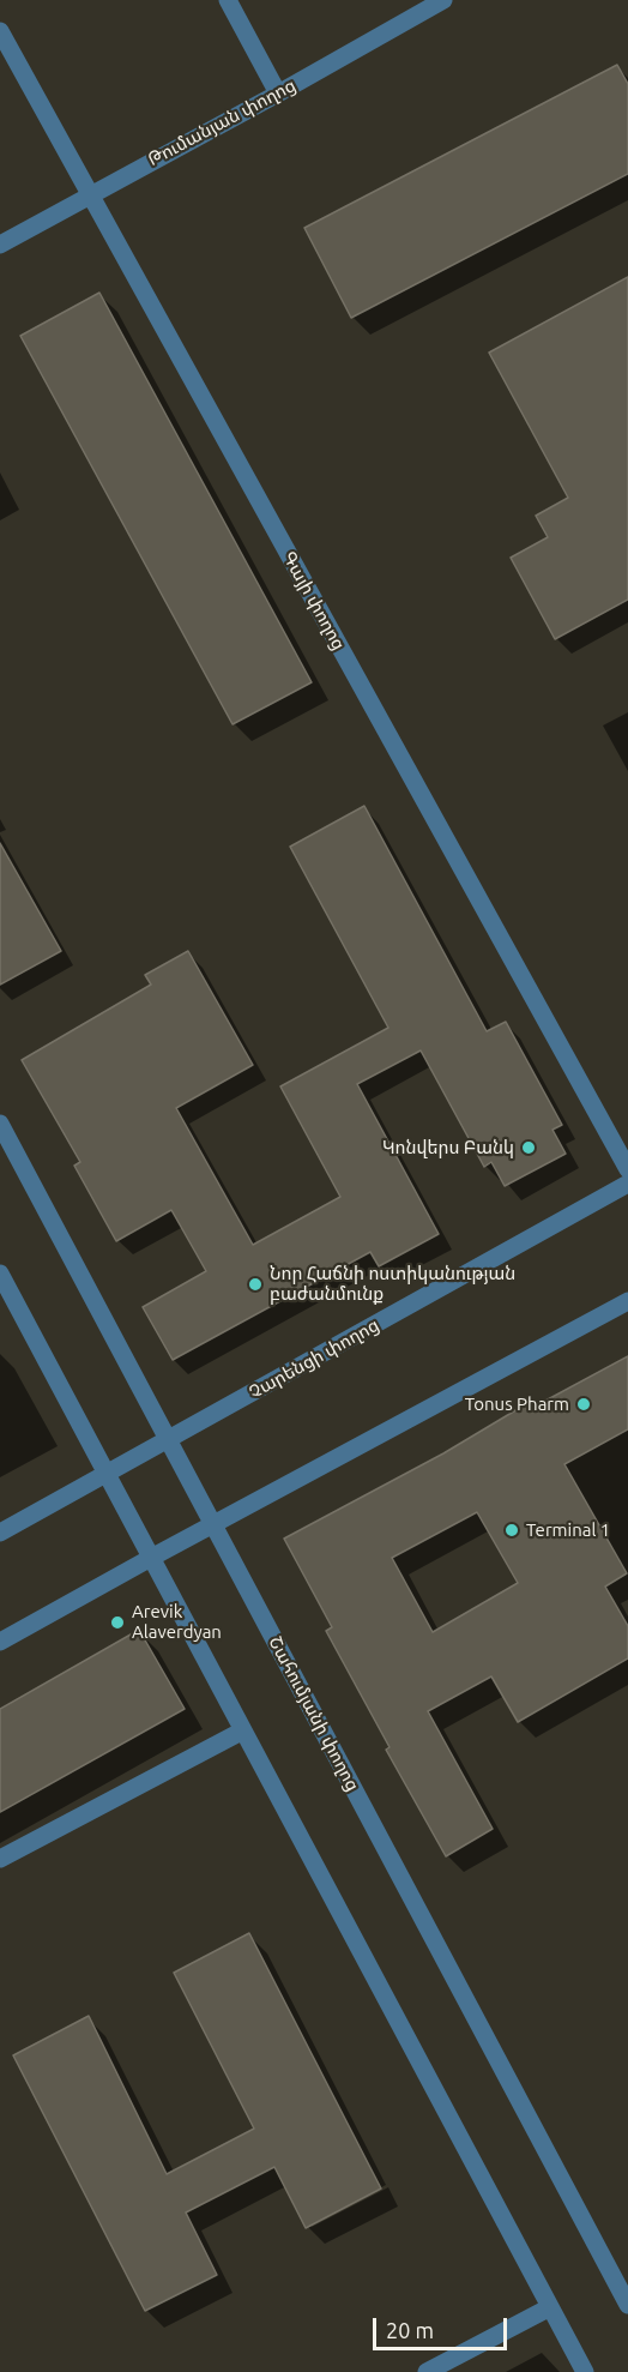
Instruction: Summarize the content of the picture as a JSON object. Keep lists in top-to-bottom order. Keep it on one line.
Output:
{"streets":{"street":["Թումանյան փողոց","Գայի փողոց","Չարենցի փողոց","Շահումյանի փողոց"]},"crossings":[["Թումանյան փողոց","Գայի փողոց"],["Չարենցի փողոց","Շահումյանի փողոց"]],"places":["Կոնվերս Բանկ","Նոր Հաճնի ոստիկանության բաժանմունք","Tonus Pharm","Terminal 1","Arevik Alaverdyan"],"scale_bar":"20 m"}
